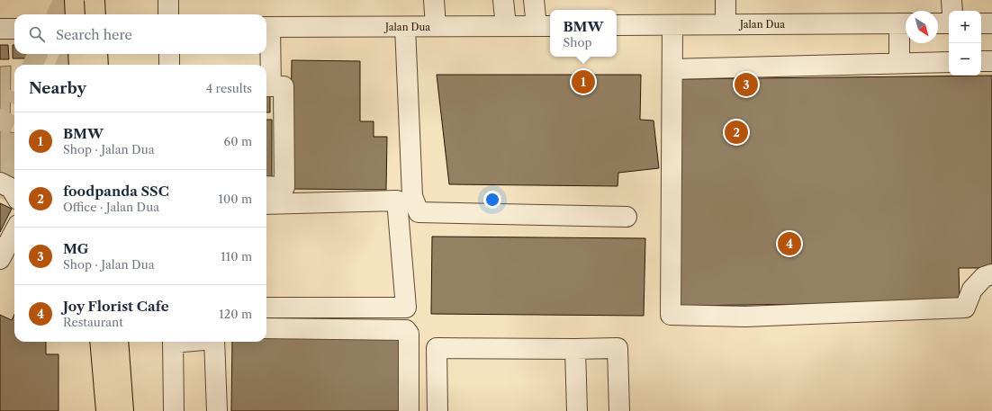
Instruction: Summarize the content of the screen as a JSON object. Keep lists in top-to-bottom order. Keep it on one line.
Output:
{"streets":{"street":["Jalan Dua"]},"north":"bottom right","page":{"popup":["BMW","Shop"],"map_buttons":["+","−"],"search":"Search here","heading":["Nearby","4 results"],"pins":["1","3","2","4"],"list":[{"mark":"1","name":"BMW","note":"Shop · Jalan Dua","value":"60 m"},{"mark":"2","name":"foodpanda SSC","note":"Office · Jalan Dua","value":"100 m"},{"mark":"3","name":"MG","note":"Shop · Jalan Dua","value":"110 m"},{"mark":"4","name":"Joy Florist Cafe","note":"Restaurant","value":"120 m"}]}}
